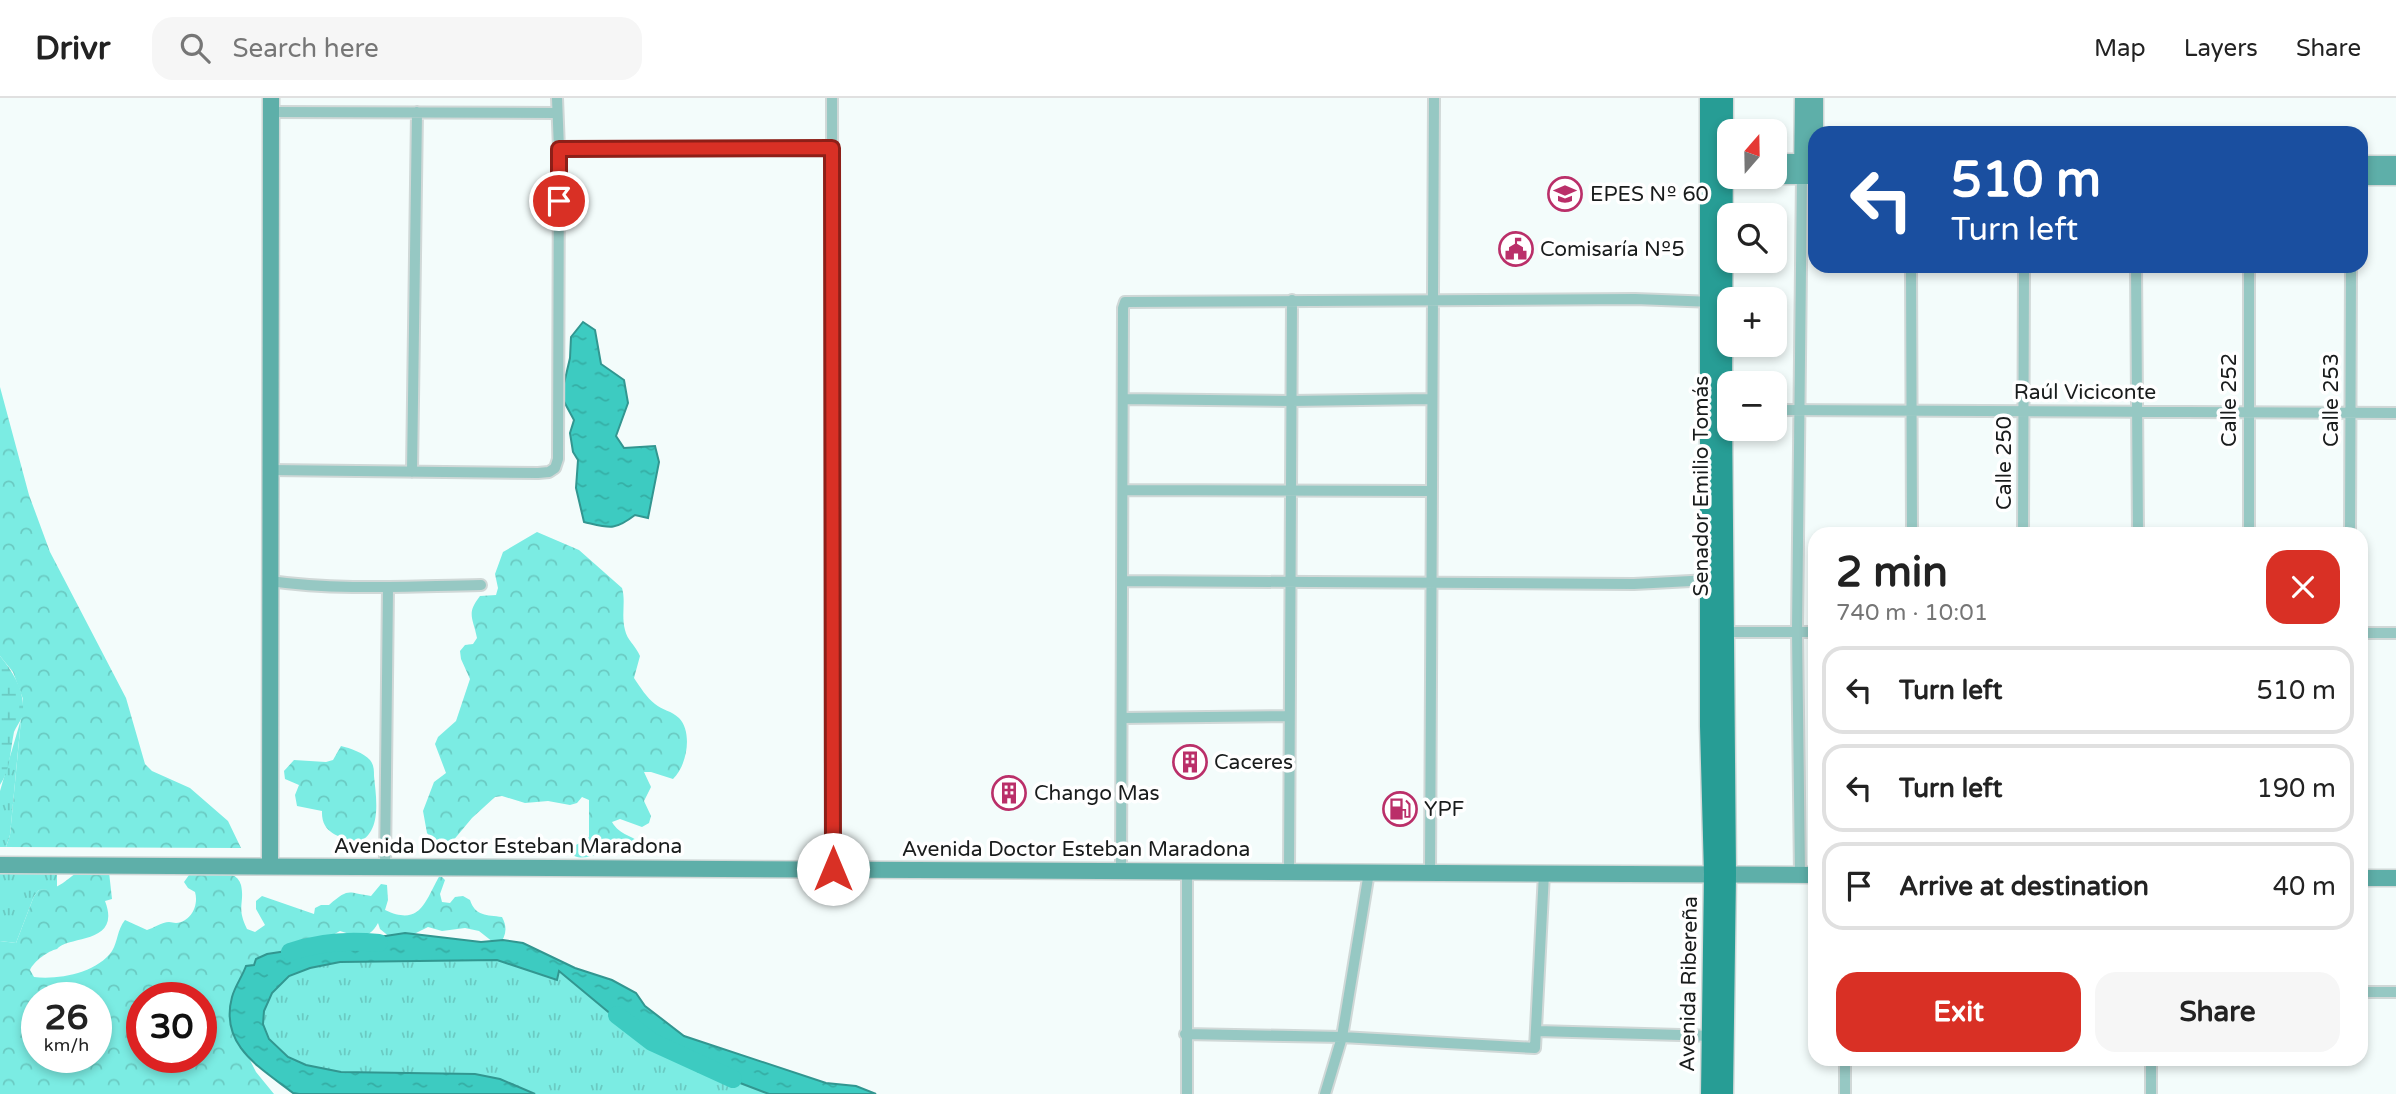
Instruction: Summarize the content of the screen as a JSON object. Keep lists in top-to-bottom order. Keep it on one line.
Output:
{"streets":{"main road":["Senador Emilio Tomás","Avenida Doctor Esteban Maradona","Avenida Ribereña"],"street":["Raúl Viciconte","Calle 252","Calle 253","Calle 250"]},"crossings":[["Raúl Viciconte","Calle 252"],["Raúl Viciconte","Calle 253"],["Raúl Viciconte","Calle 250"],["Senador Emilio Tomás","Avenida Doctor Esteban Maradona"],["Senador Emilio Tomás","Avenida Ribereña"],["Avenida Doctor Esteban Maradona","Avenida Ribereña"]],"places":{"school or university":["EPES Nº 60"],"public building":["Comisaría Nº5"],"building":["Caceres","Chango Mas"],"fuel station":["YPF"]},"north":"top","page":{"header":"Drivr","search":"Search here","nav":["Map","Layers","Share"],"map_buttons":["+","−"],"turn":["510 m","Turn left"],"heading":["2 min","740 m · 10:01"],"list":[{"name":"Turn left","value":"510 m"},{"name":"Turn left","value":"190 m"},{"name":"Arrive at destination","value":"40 m"}],"buttons":["Exit","Share"],"speed":"26 km/h","limit":"30"}}
